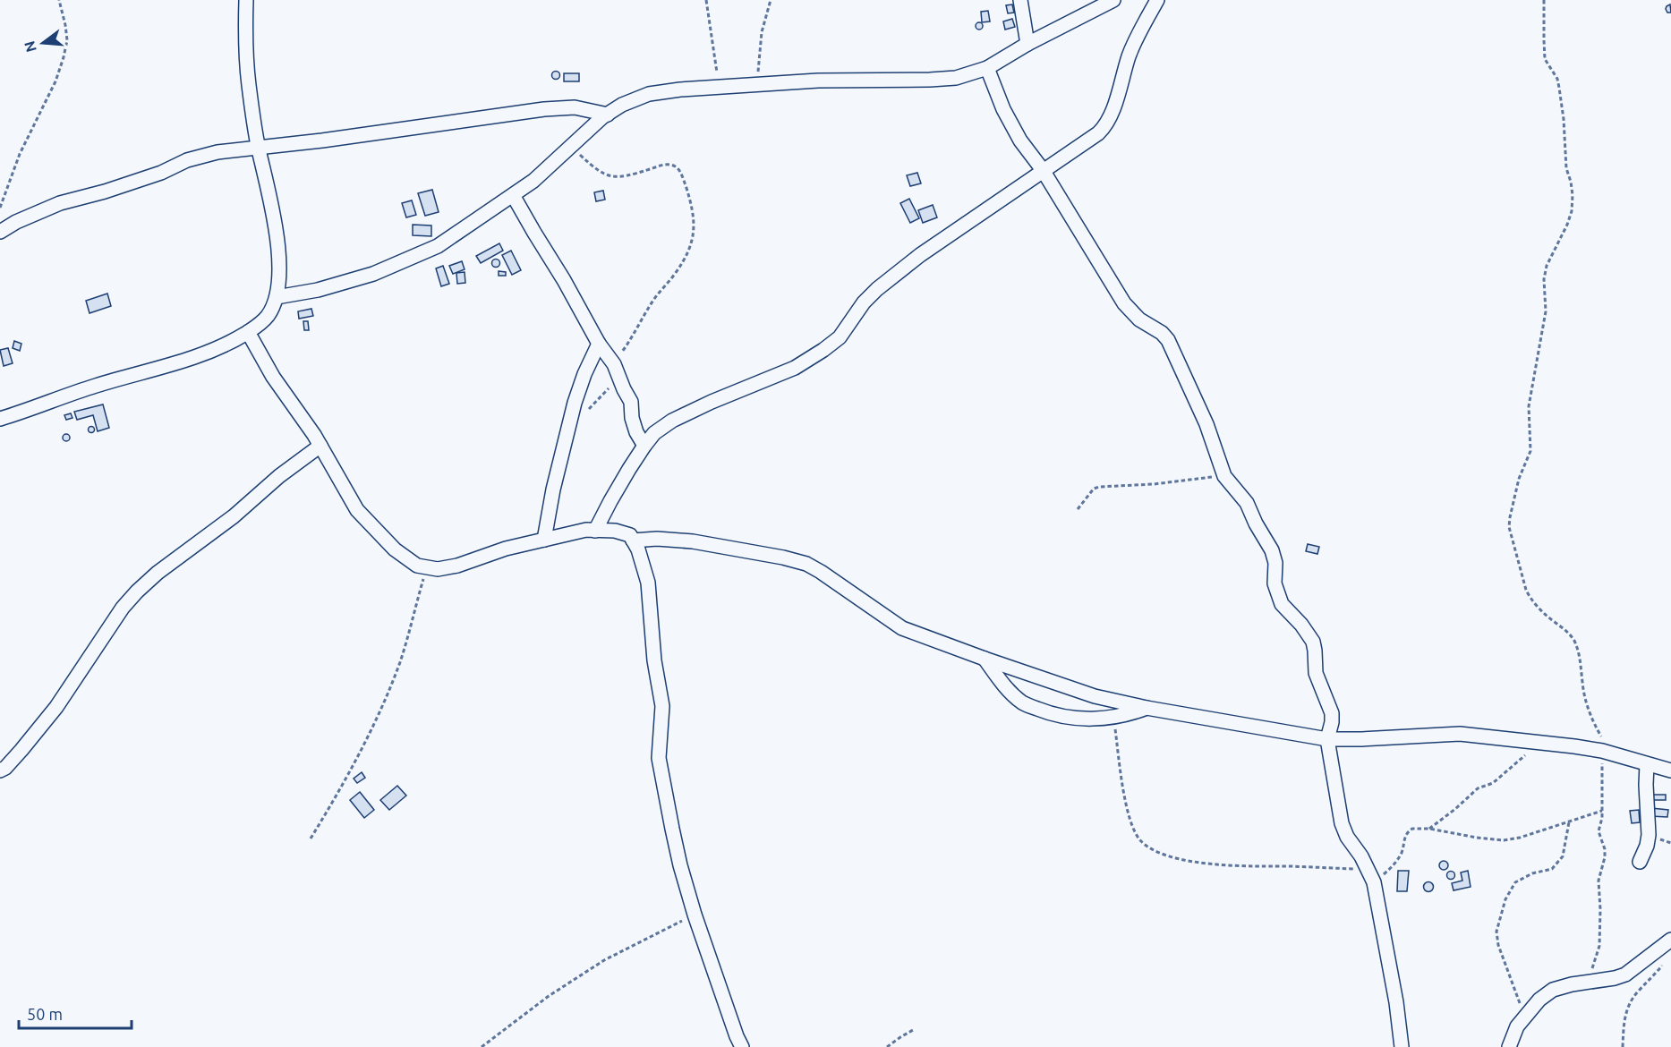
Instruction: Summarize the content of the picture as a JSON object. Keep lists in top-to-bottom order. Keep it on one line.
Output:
{"scale_bar":"50 m","north":"left"}
